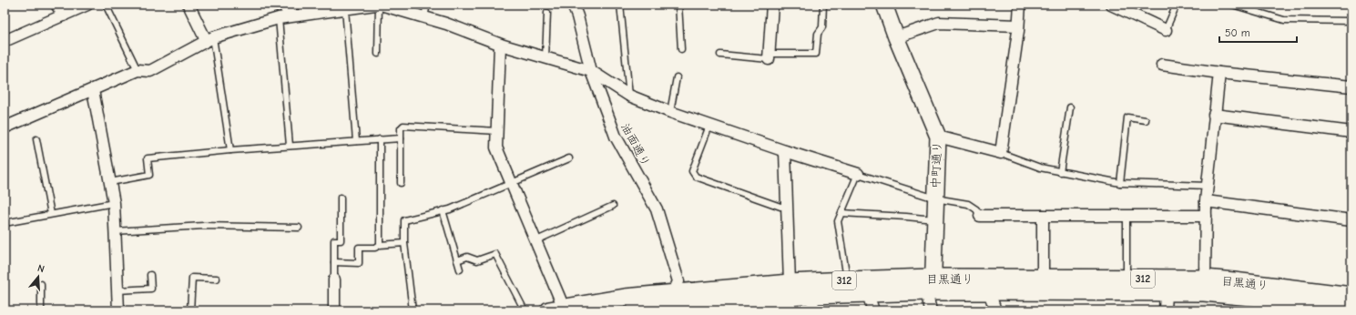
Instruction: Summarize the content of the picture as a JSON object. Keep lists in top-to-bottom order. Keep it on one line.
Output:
{"streets":{"main road":["目黒通り","312"],"street":["油面通り","中町通り"]},"crossings":[["油面通り","目黒通り"],["中町通り","目黒通り"]],"scale_bar":"50 m","north":"top"}
